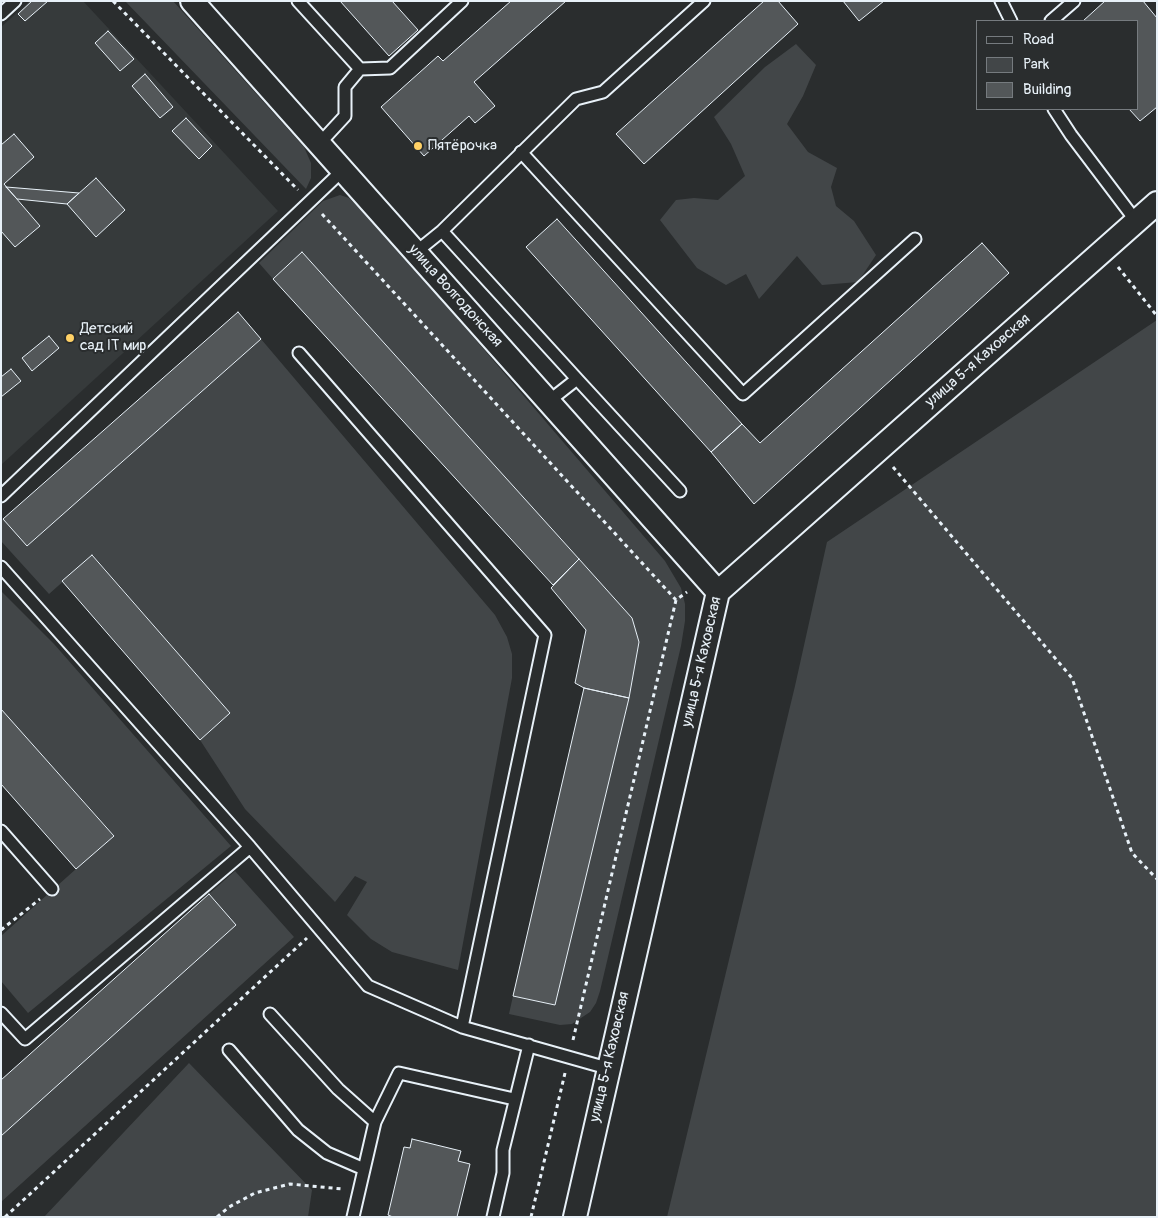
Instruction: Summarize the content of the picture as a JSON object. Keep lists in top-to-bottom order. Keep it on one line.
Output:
{"streets":{"street":["улица Волгодонская","улица 5-я Каховская"]},"crossings":[["улица Волгодонская","улица 5-я Каховская"]],"places":["Пятёрочка","Детский сад IT мир"],"legend":["Road","Park","Building"]}
